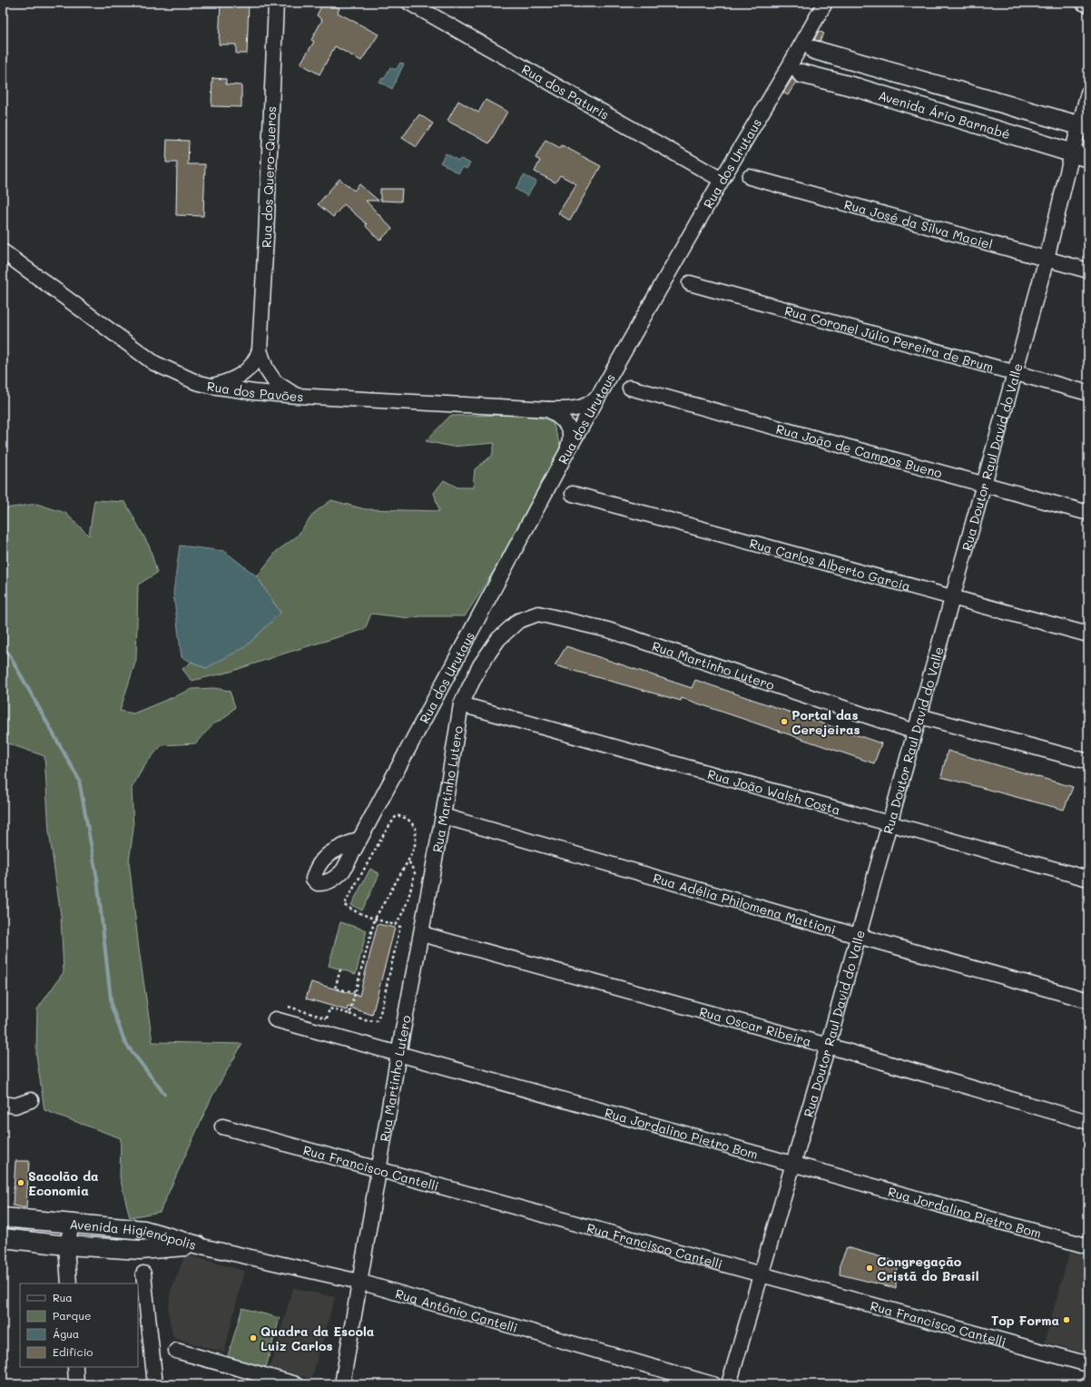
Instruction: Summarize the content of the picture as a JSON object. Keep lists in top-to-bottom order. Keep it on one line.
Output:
{"streets":{"main road":["Avenida Ário Barnabé","Avenida Higienópolis"],"street":["Rua dos Paturis","Rua dos Urutaus","Rua dos Quero-Queros","Rua José da Silva Maciel","Rua Coronel Júlio Pereira de Brum","Rua dos Pavões","Rua João de Campos Bueno","Rua Doutor Raul David do Valle","Rua Carlos Alberto Garcia","Rua Martinho Lutero","Rua João Walsh Costa","Rua Adélia Philomena Mattioni","Rua Oscar Ribeira","Rua Jordalino Pietro Bom","Rua Francisco Cantelli","Rua Antônio Cantelli"]},"crossings":[["Rua dos Paturis","Rua dos Urutaus"],["Avenida Ário Barnabé","Rua Doutor Raul David do Valle"],["Rua dos Urutaus","Rua dos Pavões"],["Rua dos Quero-Queros","Rua dos Pavões"],["Rua José da Silva Maciel","Rua Doutor Raul David do Valle"],["Rua Coronel Júlio Pereira de Brum","Rua Doutor Raul David do Valle"],["Rua João de Campos Bueno","Rua Doutor Raul David do Valle"],["Rua Doutor Raul David do Valle","Rua Carlos Alberto Garcia"],["Rua Doutor Raul David do Valle","Rua Martinho Lutero"],["Rua Doutor Raul David do Valle","Rua João Walsh Costa"],["Rua Doutor Raul David do Valle","Rua Adélia Philomena Mattioni"],["Rua Doutor Raul David do Valle","Rua Oscar Ribeira"],["Rua Doutor Raul David do Valle","Rua Jordalino Pietro Bom"],["Rua Doutor Raul David do Valle","Rua Francisco Cantelli"],["Rua Martinho Lutero","Rua João Walsh Costa"],["Rua Martinho Lutero","Rua Adélia Philomena Mattioni"],["Rua Martinho Lutero","Rua Oscar Ribeira"],["Rua Martinho Lutero","Rua Jordalino Pietro Bom"],["Rua Martinho Lutero","Rua Francisco Cantelli"],["Rua Martinho Lutero","Rua Antônio Cantelli"],["Avenida Higienópolis","Rua Antônio Cantelli"]],"places":["Portal das Cerejeiras","Sacolão da Economia","Congregação Cristã do Brasil","Top Forma","Quadra da Escola Luiz Carlos"],"legend":["Rua","Parque","Água","Edifício"]}
